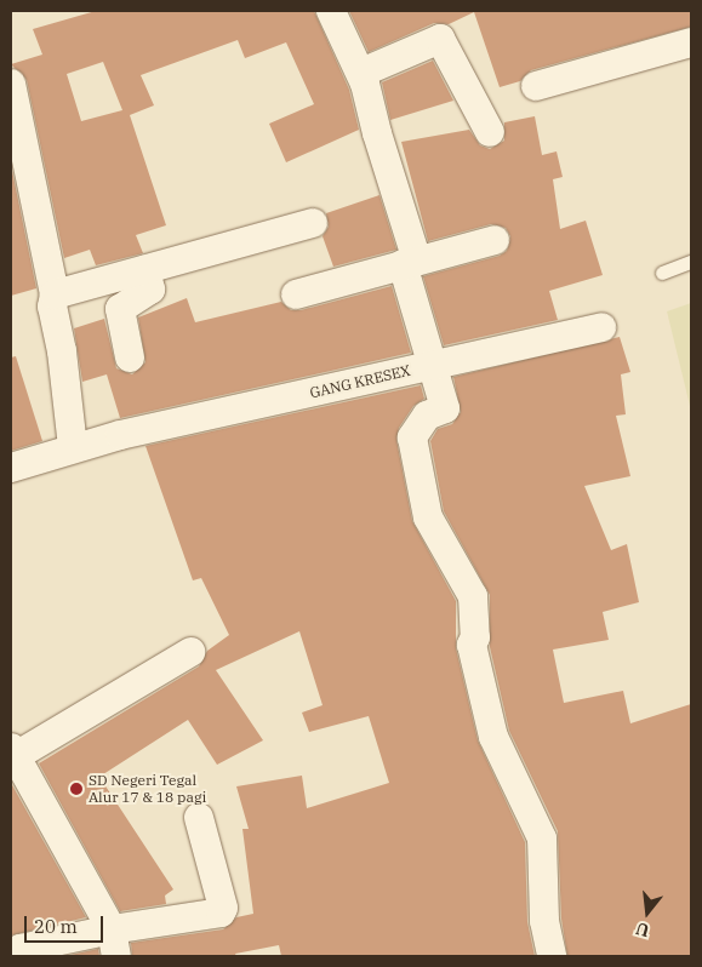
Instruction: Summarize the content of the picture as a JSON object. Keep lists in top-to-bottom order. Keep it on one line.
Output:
{"streets":{"street":["GANG KRESEX"]},"places":["SD Negeri Tegal Alur 17 & 18 pagi"],"scale_bar":"20 m","north":"bottom"}
